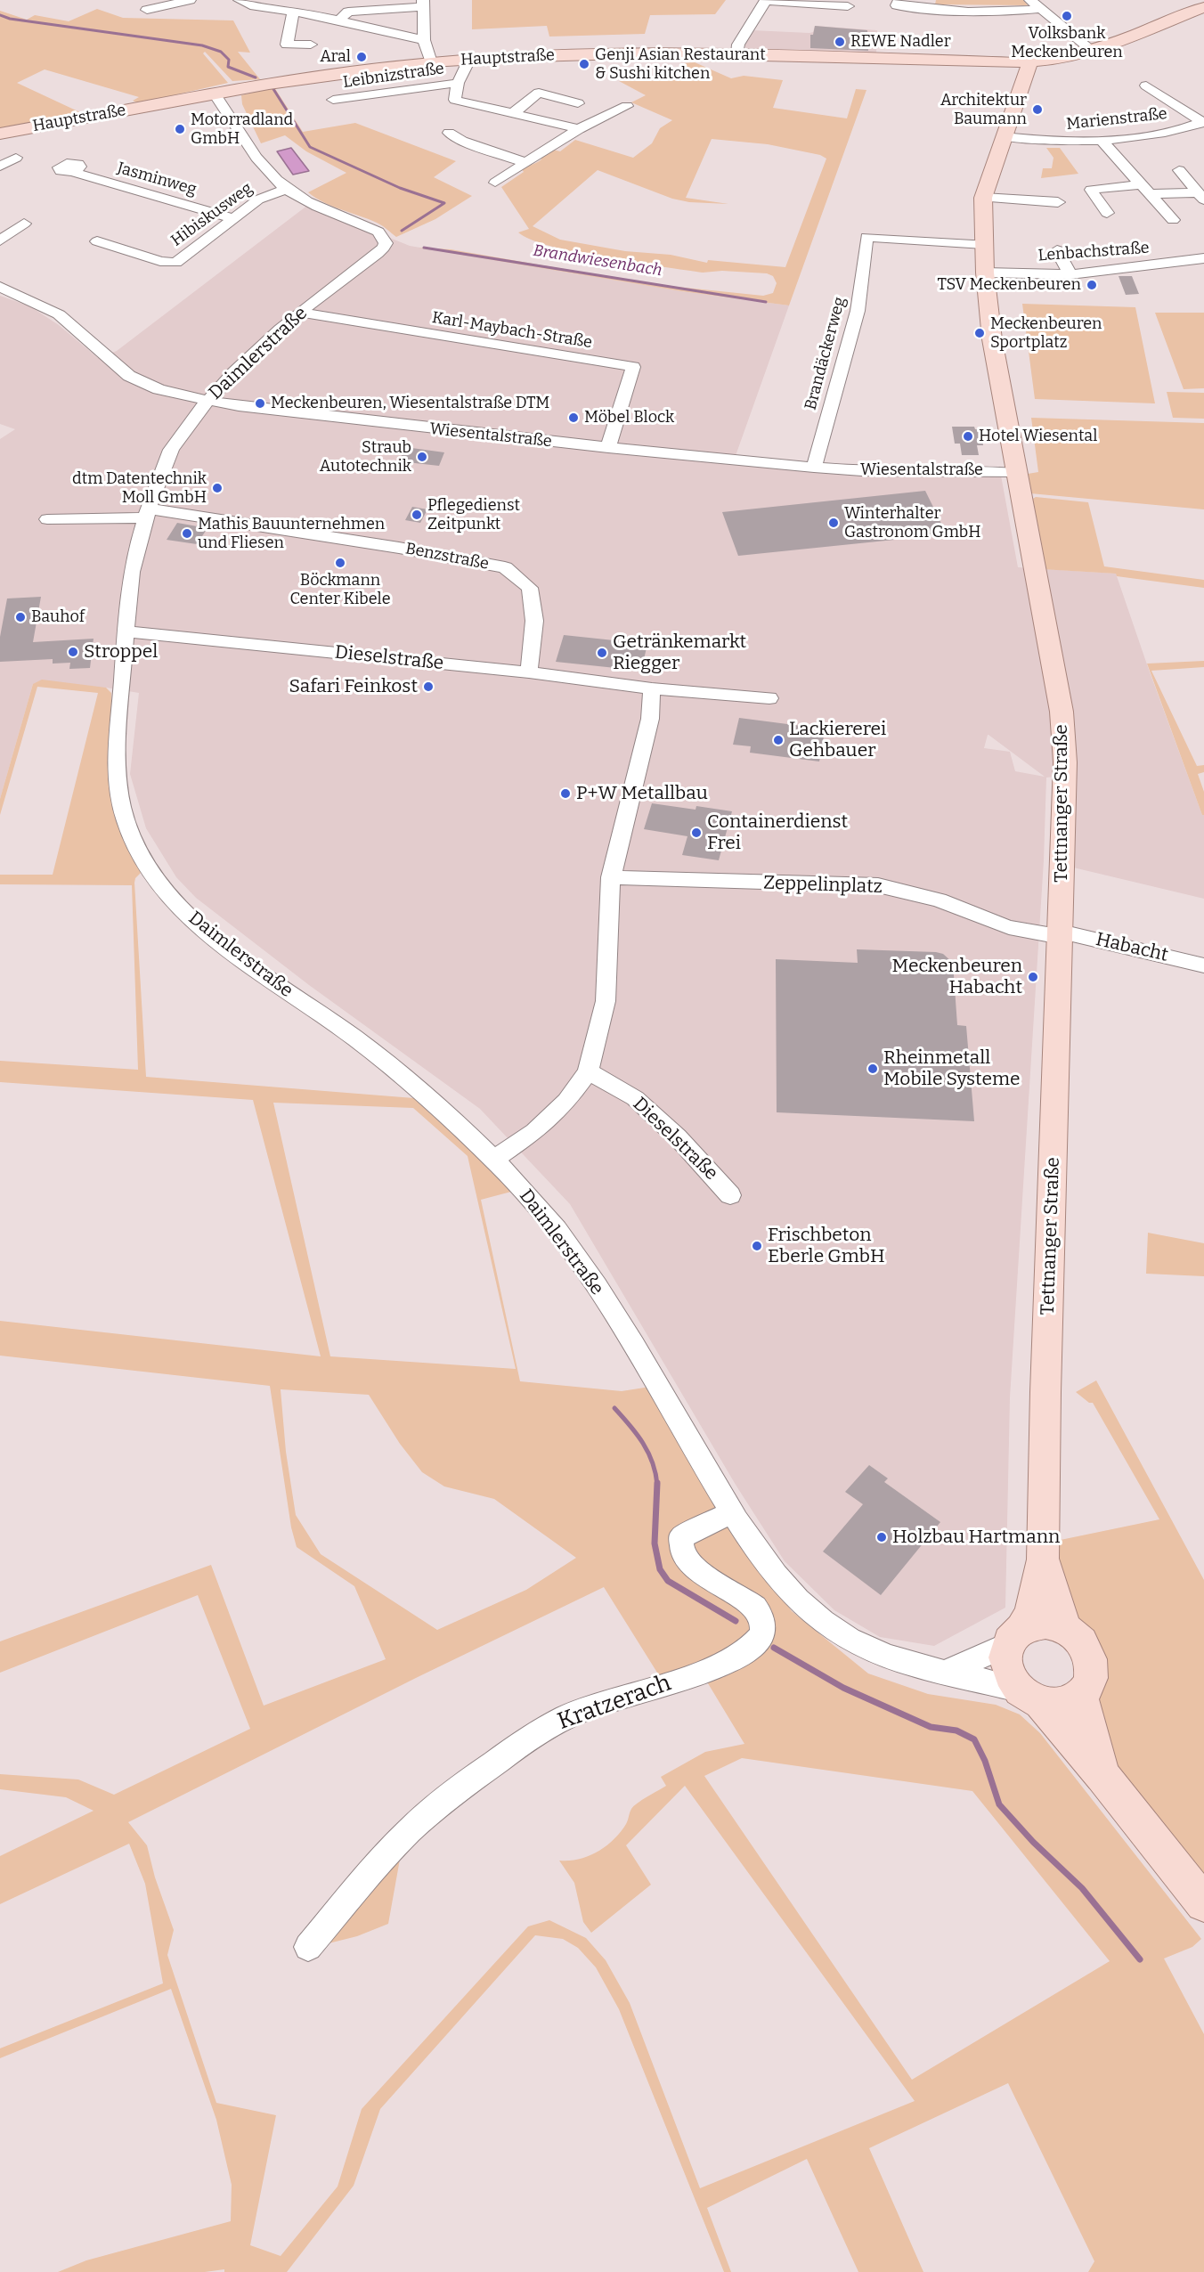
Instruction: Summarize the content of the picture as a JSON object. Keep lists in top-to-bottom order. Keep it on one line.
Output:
{"streets":{"main road":["Hauptstraße","Tettnanger Straße"],"street":["Leibnizstraße","Marienstraße","Jasminweg","Hibiskusweg","Lenbachstraße","Karl-Maybach-Straße","Daimlerstraße","Brandäckerweg","Wiesentalstraße","Benzstraße","Dieselstraße","Zeppelinplatz","Habacht","Kratzerach"]},"crossings":[["Hauptstraße","Daimlerstraße"],["Hauptstraße","Tettnanger Straße"],["Marienstraße","Tettnanger Straße"],["Jasminweg","Hibiskusweg"],["Hibiskusweg","Daimlerstraße"],["Lenbachstraße","Tettnanger Straße"],["Karl-Maybach-Straße","Daimlerstraße"],["Karl-Maybach-Straße","Wiesentalstraße"],["Daimlerstraße","Wiesentalstraße"],["Daimlerstraße","Benzstraße"],["Daimlerstraße","Dieselstraße"],["Daimlerstraße","Tettnanger Straße"],["Daimlerstraße","Kratzerach"],["Brandäckerweg","Wiesentalstraße"],["Brandäckerweg","Tettnanger Straße"],["Wiesentalstraße","Tettnanger Straße"],["Benzstraße","Dieselstraße"],["Tettnanger Straße","Zeppelinplatz"],["Tettnanger Straße","Habacht"],["Zeppelinplatz","Habacht"]],"water":["Brandwiesenbach"],"places":["Volksbank Meckenbeuren","REWE Nadler","Aral","Genji Asian Restaurant & Sushi kitchen","Architektur Baumann","Motorradland GmbH","TSV Meckenbeuren","Meckenbeuren Sportplatz","Meckenbeuren, Wiesentalstraße DTM","Möbel Block","Hotel Wiesental","Straub Autotechnik","dtm Datentechnik Moll GmbH","Pflegedienst Zeitpunkt","Winterhalter Gastronom GmbH","Mathis Bauunternehmen und Fliesen","Böckmann Center Kibele","Bauhof","Stroppel","Getränkemarkt Riegger","Safari Feinkost","Lackiererei Gehbauer","P+W Metallbau","Containerdienst Frei","Meckenbeuren Habacht","Rheinmetall Mobile Systeme","Frischbeton Eberle GmbH","Holzbau Hartmann"]}
